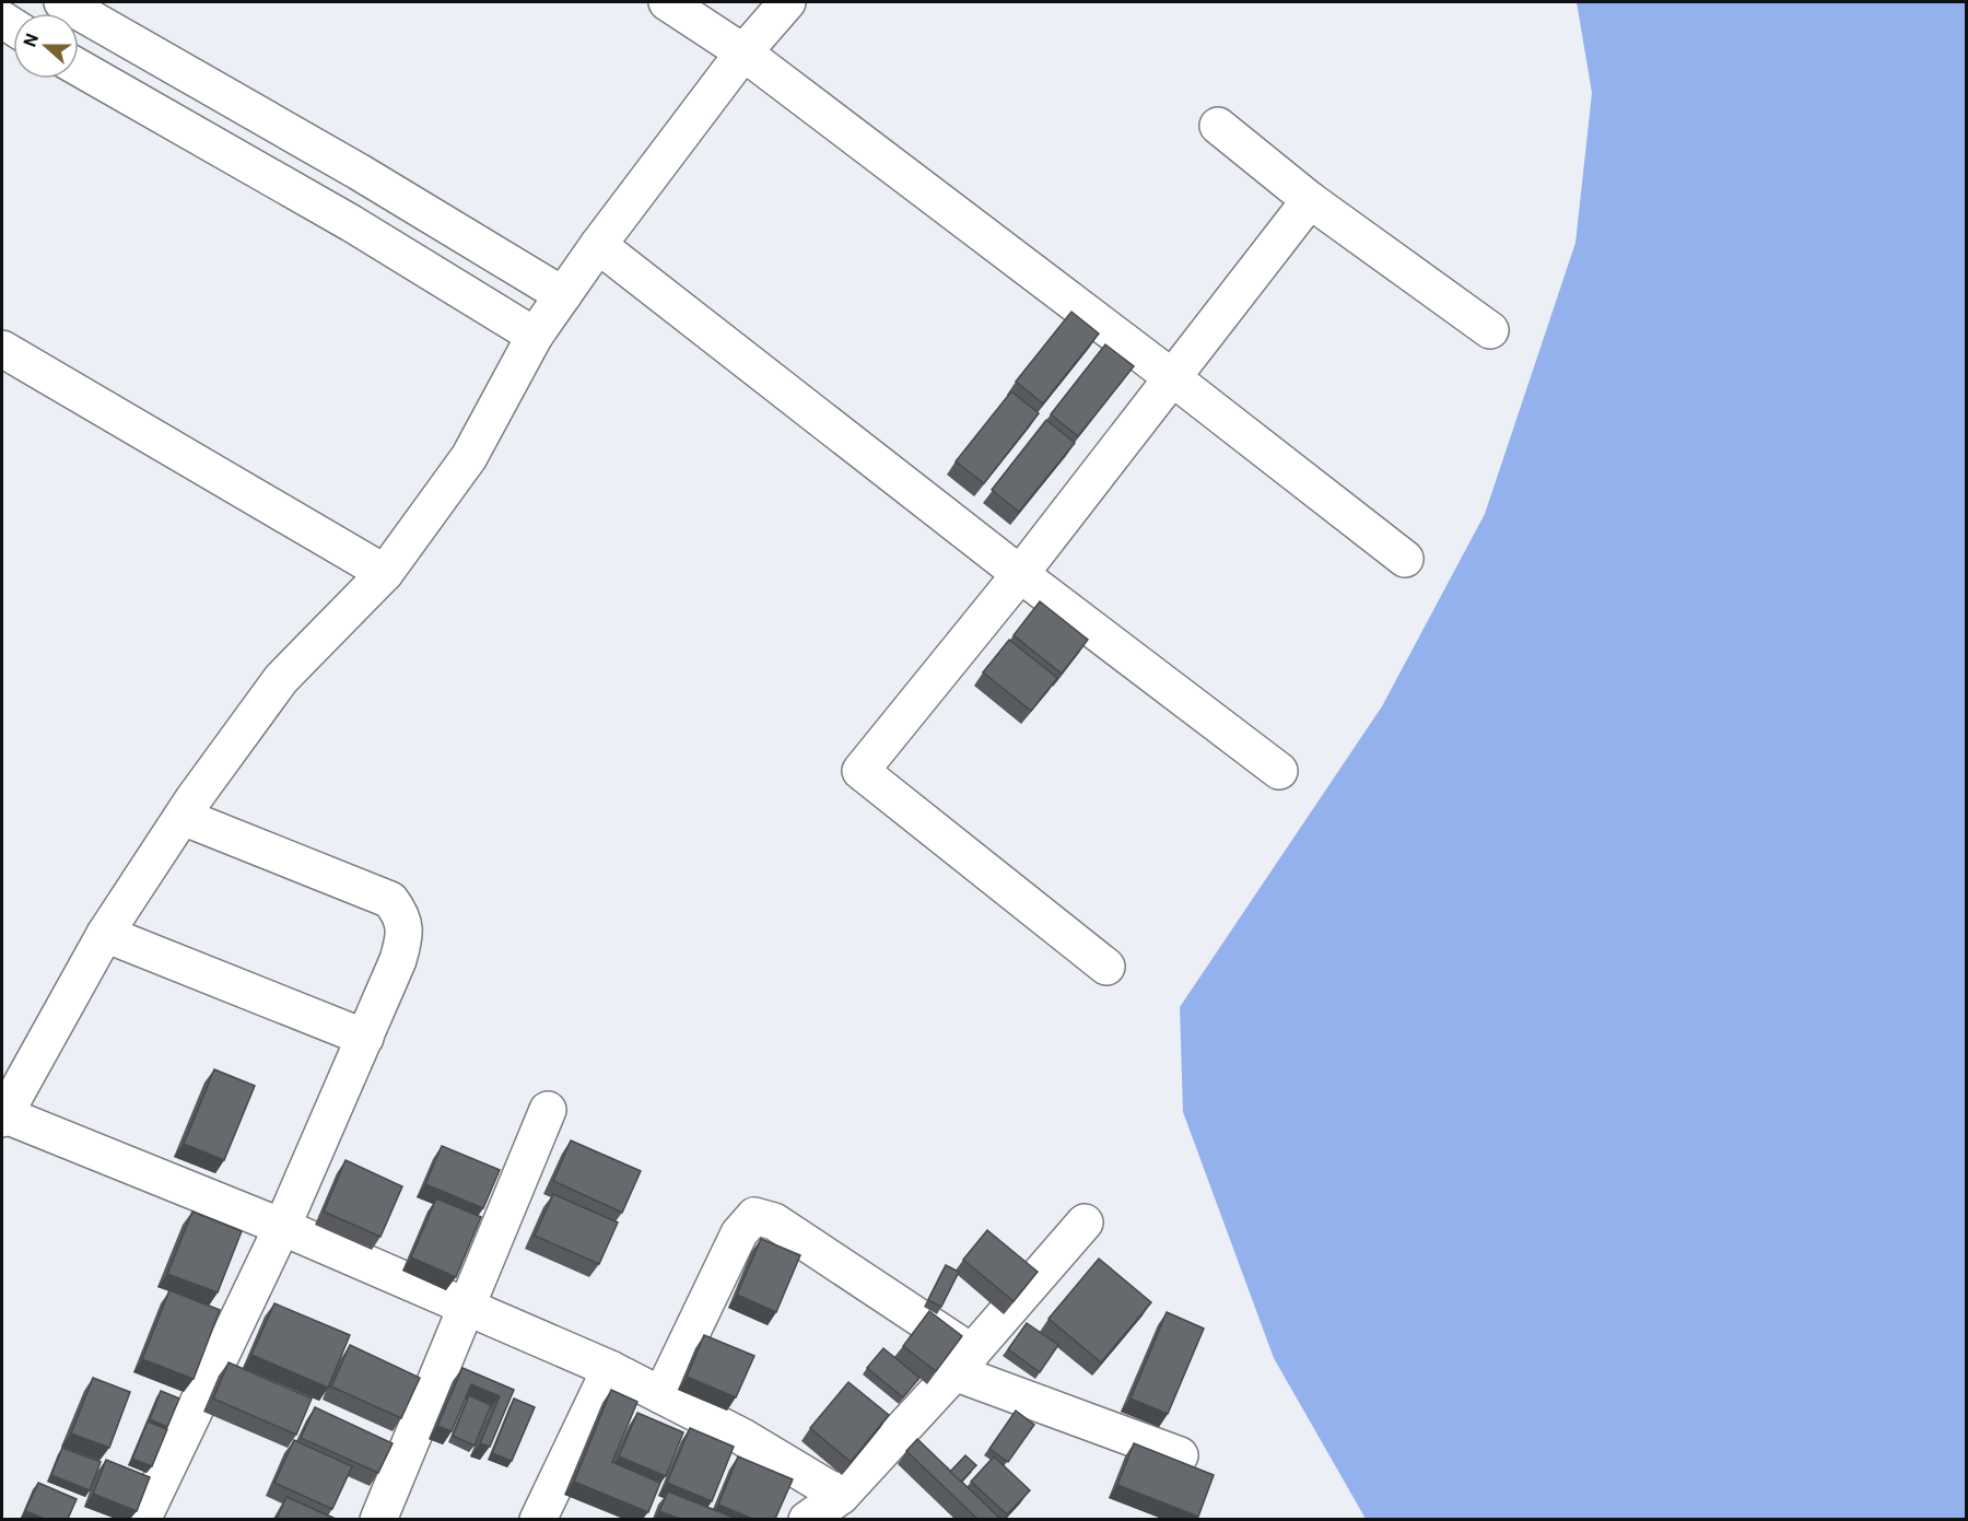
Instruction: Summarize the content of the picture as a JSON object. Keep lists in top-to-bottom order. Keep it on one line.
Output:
{"north":"left"}
